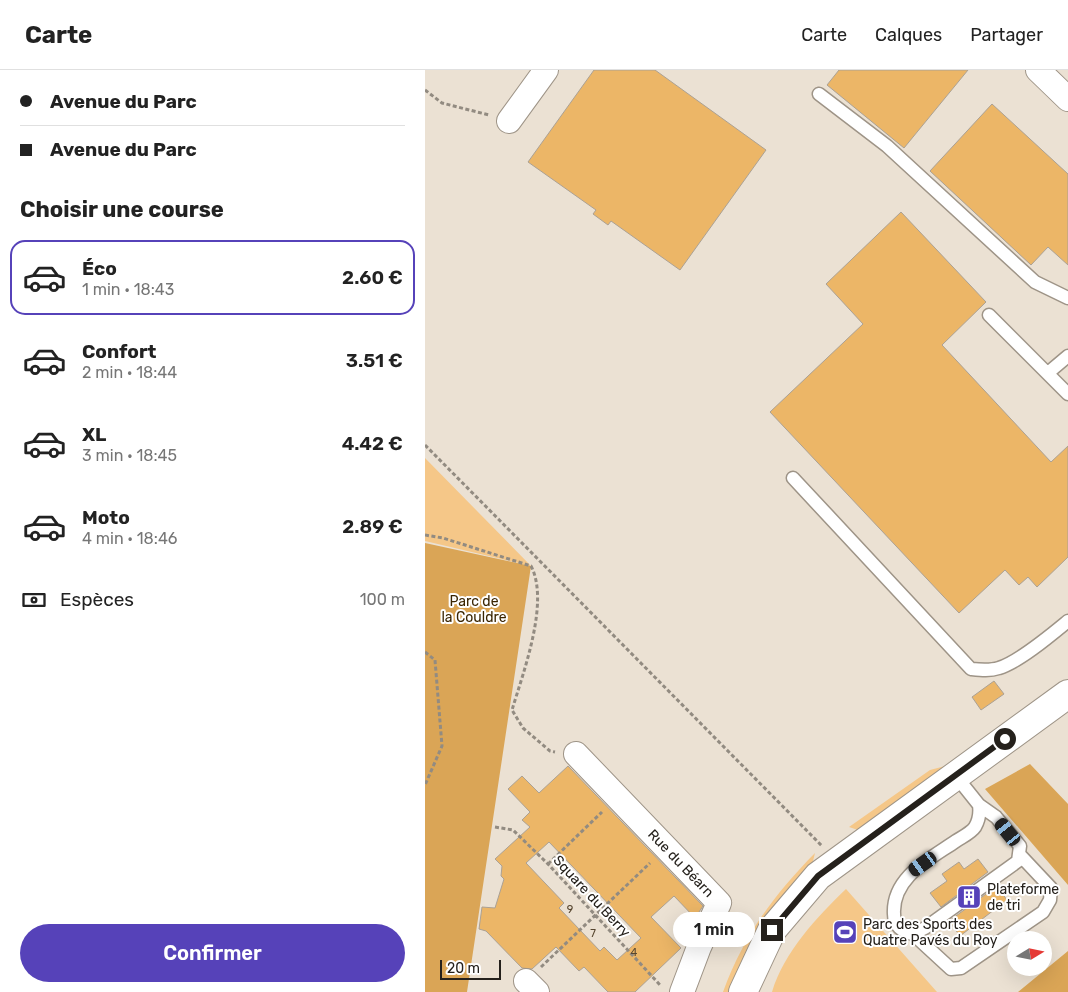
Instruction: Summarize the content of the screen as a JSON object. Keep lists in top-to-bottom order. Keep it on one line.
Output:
{"streets":{"street":["Rue du Béarn"],"path":["Square du Berry"]},"parks":["Parc de la Couldre"],"places":{"building":["Plateforme de tri"],"sports":["Parc des Sports des Quatre Pavés du Roy"]},"house_numbers":["9","7","4"],"scale_bar":"20 m","north":"right","page":{"header":"Carte","nav":["Carte","Calques","Partager"],"banner":["Avenue du Parc","Avenue du Parc"],"heading":"Choisir une course","list":[{"name":"Éco","note":"1 min · 18:43","value":"2.60 €"},{"name":"Confort","note":"2 min · 18:44","value":"3.51 €"},{"name":"XL","note":"3 min · 18:45","value":"4.42 €"},{"name":"Moto","note":"4 min · 18:46","value":"2.89 €"}],"pay":["Espèces","100 m"],"bubble":"1 min","buttons":"Confirmer","scale":"20 m"}}
